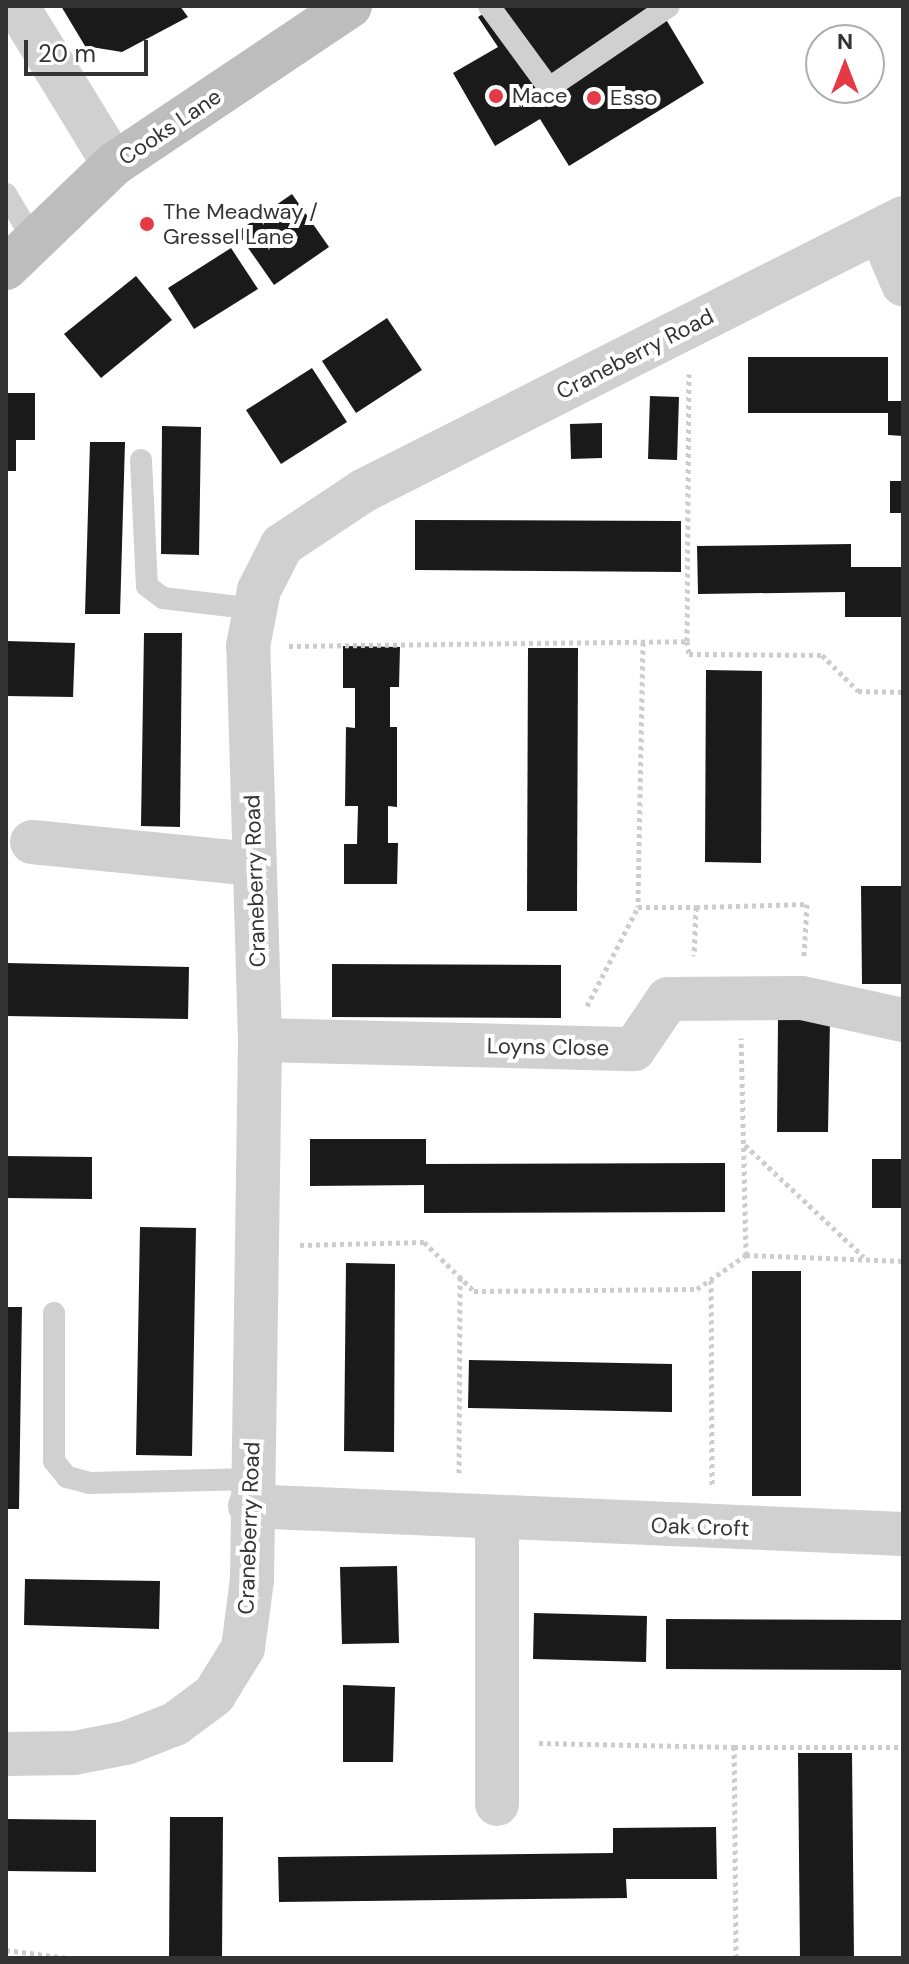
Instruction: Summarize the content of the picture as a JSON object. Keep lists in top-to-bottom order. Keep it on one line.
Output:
{"streets":{"street":["Cooks Lane","Craneberry Road","Loyns Close","Oak Croft"]},"crossings":[["Craneberry Road","Loyns Close"],["Craneberry Road","Oak Croft"]],"places":["Mace","Esso","The Meadway / Gressel Lane"],"scale_bar":"20 m","north":"top"}
